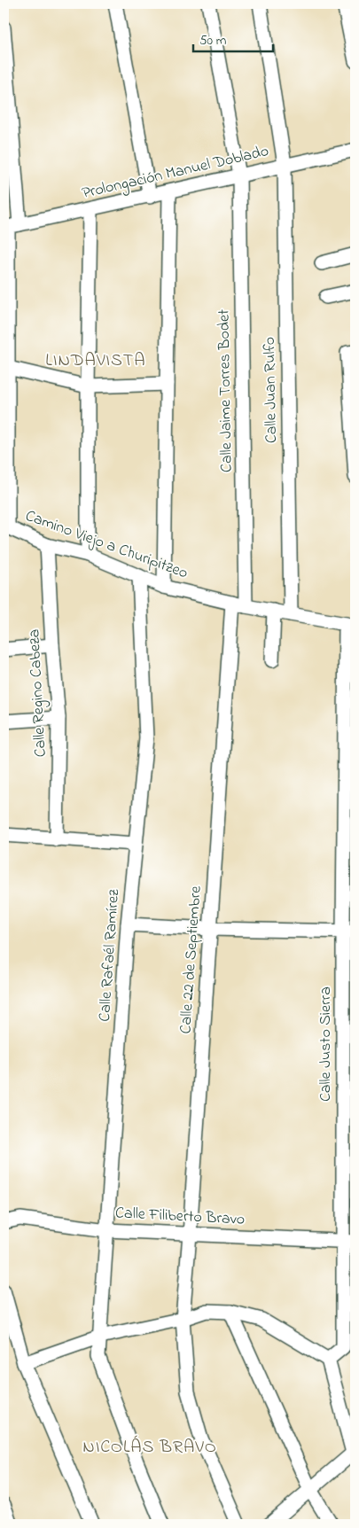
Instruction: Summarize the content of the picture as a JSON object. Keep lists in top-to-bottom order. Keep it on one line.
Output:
{"streets":{"street":["Prolongación Manuel Doblado","Calle Juan Rulfo","Calle Jaime Torres Bodet","Camino Viejo a Churipitzeo","Calle Regino Cabeza","Calle Rafaél Ramírez","Calle 22 de Septiembre","Calle Justo Sierra","Calle Filiberto Bravo"]},"crossings":[["Prolongación Manuel Doblado","Calle Juan Rulfo"],["Prolongación Manuel Doblado","Calle Jaime Torres Bodet"],["Calle Juan Rulfo","Camino Viejo a Churipitzeo"],["Calle Jaime Torres Bodet","Camino Viejo a Churipitzeo"],["Camino Viejo a Churipitzeo","Calle Regino Cabeza"],["Camino Viejo a Churipitzeo","Calle Rafaél Ramírez"],["Camino Viejo a Churipitzeo","Calle 22 de Septiembre"],["Camino Viejo a Churipitzeo","Calle Justo Sierra"],["Calle Rafaél Ramírez","Calle Filiberto Bravo"],["Calle 22 de Septiembre","Calle Filiberto Bravo"],["Calle Justo Sierra","Calle Filiberto Bravo"]],"districts":["LINDAVISTA","NICOLÁS BRAVO"],"scale_bar":"50 m"}
